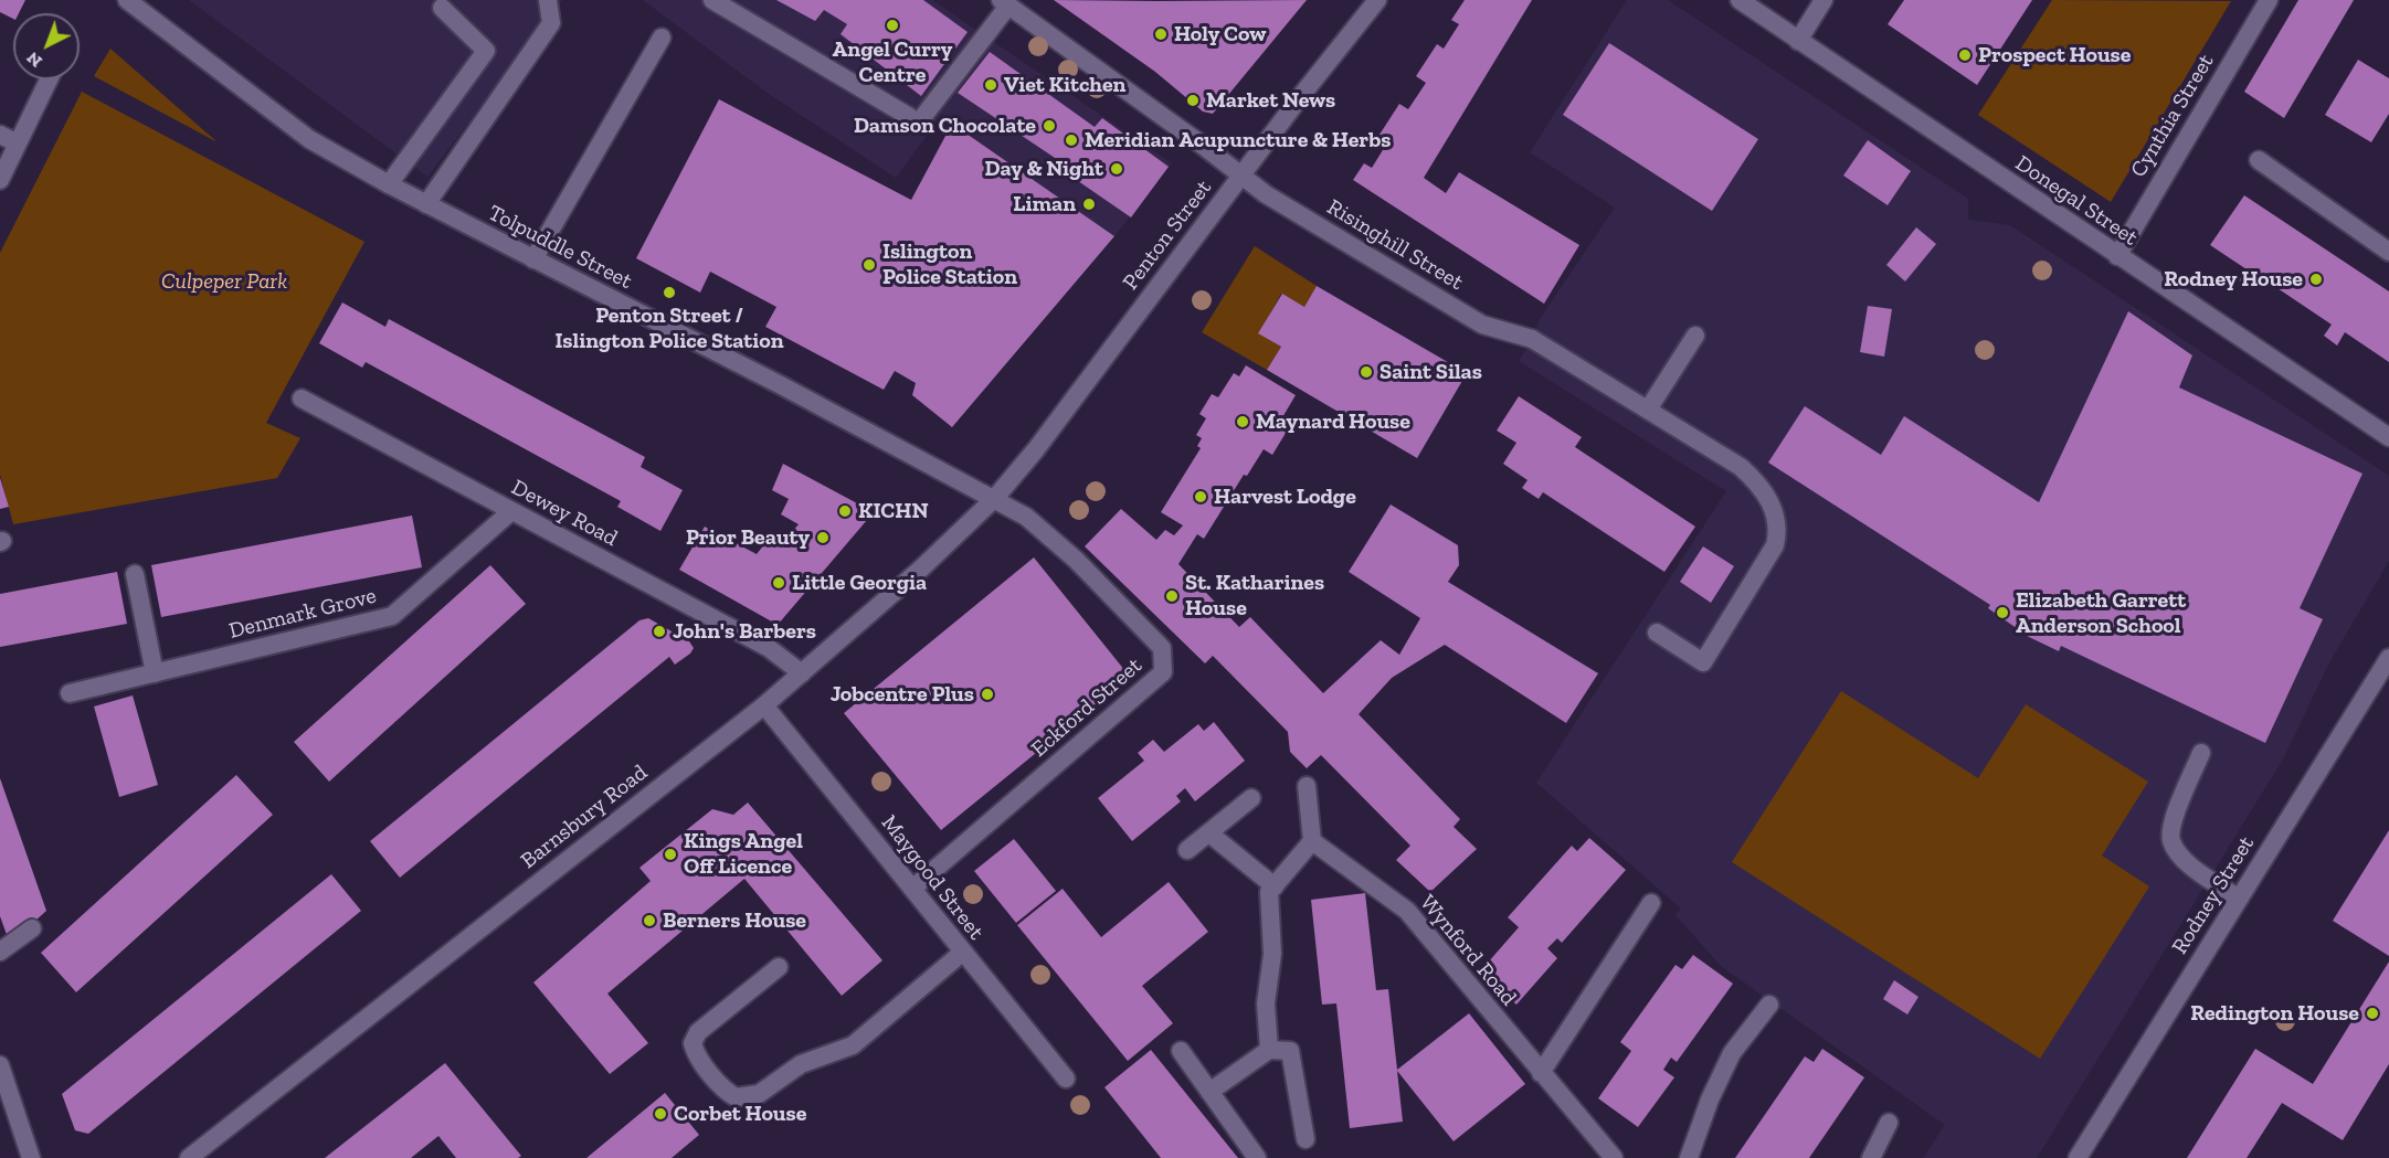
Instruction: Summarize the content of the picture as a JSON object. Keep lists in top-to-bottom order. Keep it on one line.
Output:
{"streets":{"street":["Cynthia Street","Donegal Street","Penton Street","Risinghill Street","Tolpuddle Street","Dewey Road","Denmark Grove","Eckford Street","Barnsbury Road","Maygood Street","Rodney Street","Wynford Road"]},"crossings":[["Cynthia Street","Donegal Street"],["Penton Street","Risinghill Street"],["Penton Street","Tolpuddle Street"],["Penton Street","Eckford Street"],["Penton Street","Barnsbury Road"],["Tolpuddle Street","Eckford Street"],["Tolpuddle Street","Barnsbury Road"],["Dewey Road","Denmark Grove"],["Dewey Road","Barnsbury Road"],["Eckford Street","Barnsbury Road"],["Eckford Street","Maygood Street"],["Barnsbury Road","Maygood Street"]],"parks":["Culpeper Park"],"places":["Angel Curry Centre","Holy Cow","Prospect House","Viet Kitchen","Market News","Damson Chocolate","Meridian Acupuncture & Herbs","Day & Night","Liman","Islington Police Station","Rodney House","Penton Street / Islington Police Station","Saint Silas","Maynard House","Harvest Lodge","KICHN","Prior Beauty","Little Georgia","St. Katharines House","Elizabeth Garrett Anderson School","John's Barbers","Jobcentre Plus","Kings Angel Off Licence","Berners House","Redington House","Corbet House"],"north":"bottom left"}
